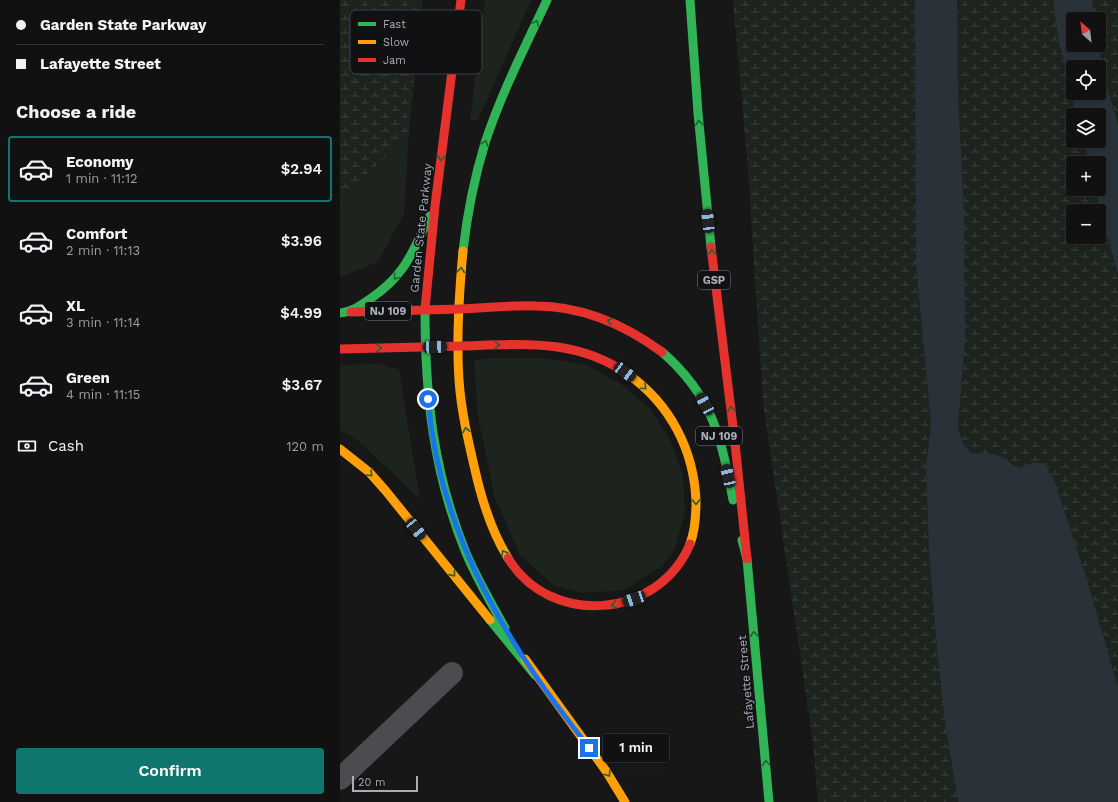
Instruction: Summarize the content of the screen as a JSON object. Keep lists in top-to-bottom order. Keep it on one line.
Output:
{"streets":{"main road":["Garden State Parkway","GSP","NJ 109","Lafayette Street"]},"crossings":[["Garden State Parkway","NJ 109"],["GSP","NJ 109"],["GSP","Lafayette Street"],["NJ 109","Lafayette Street"]],"one_way":["Lafayette Street"],"legend":["Fast","Slow","Jam"],"scale_bar":"20 m","north":"top left","page":{"banner":["Garden State Parkway","Lafayette Street"],"map_buttons":["+","−"],"heading":"Choose a ride","list":[{"name":"Economy","note":"1 min · 11:12","value":"$2.94"},{"name":"Comfort","note":"2 min · 11:13","value":"$3.96"},{"name":"XL","note":"3 min · 11:14","value":"$4.99"},{"name":"Green","note":"4 min · 11:15","value":"$3.67"}],"pay":["Cash","120 m"],"bubble":"1 min","buttons":"Confirm","scale":"20 m"}}
